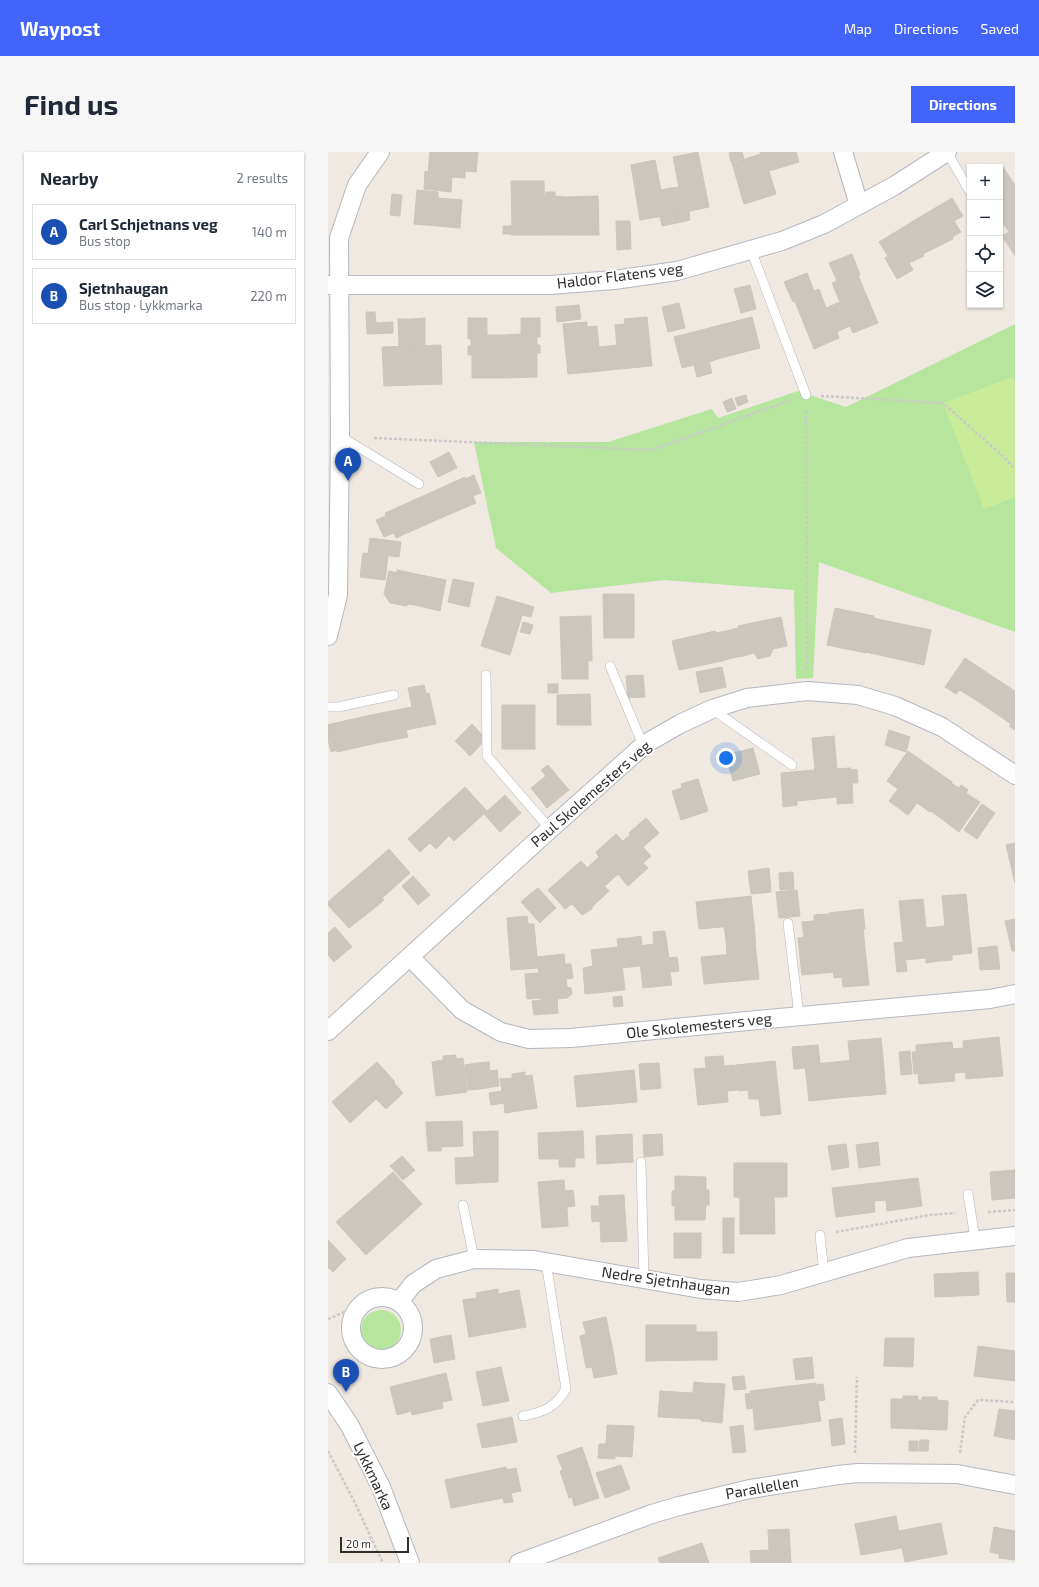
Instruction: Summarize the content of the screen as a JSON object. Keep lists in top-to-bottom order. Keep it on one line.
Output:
{"streets":{"street":["Haldor Flatens veg","Paul Skolemesters veg","Ole Skolemesters veg","Nedre Sjetnhaugan","Lykkmarka","Parallellen"]},"crossings":[["Paul Skolemesters veg","Ole Skolemesters veg"]],"scale_bar":"20 m","page":{"header":"Waypost","nav":["Map","Directions","Saved"],"buttons":"Directions","title":"Find us","heading":["Nearby","2 results"],"map_buttons":["+","−"],"list":[{"mark":"A","name":"Carl Schjetnans veg","note":"Bus stop","value":"140 m"},{"mark":"B","name":"Sjetnhaugan","note":"Bus stop · Lykkmarka","value":"220 m"}],"pins":["A","B"],"scale":"20 m"}}
